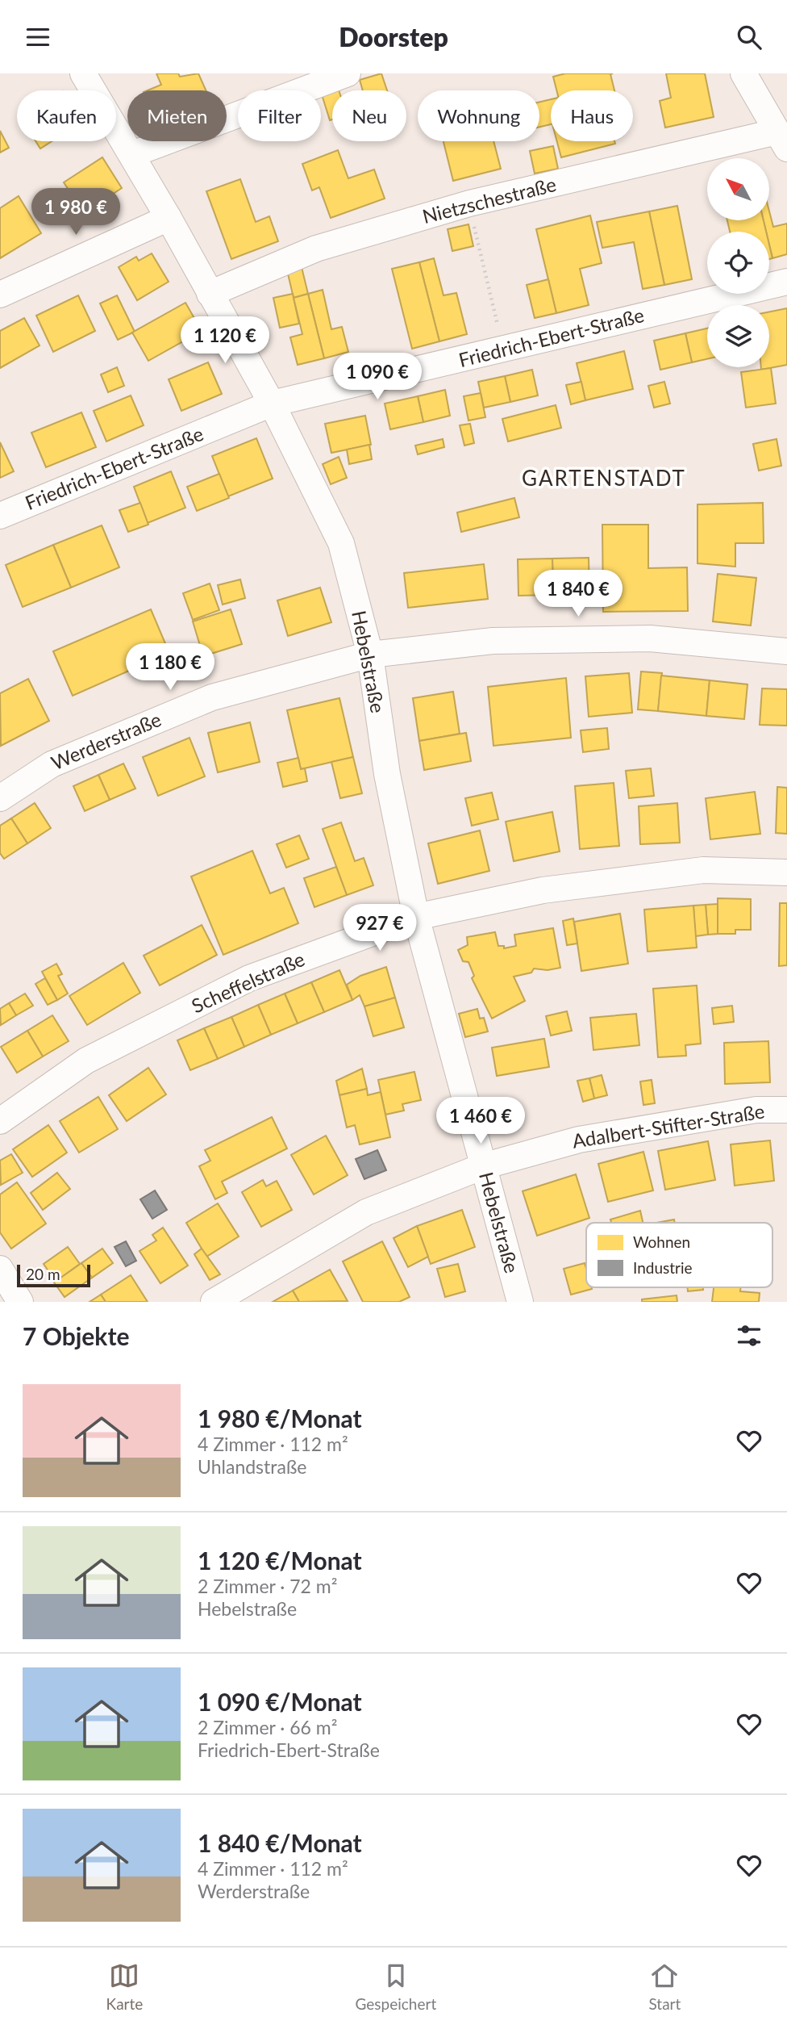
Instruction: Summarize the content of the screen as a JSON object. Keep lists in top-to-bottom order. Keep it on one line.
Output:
{"streets":{"street":["Nietzschestraße","Friedrich-Ebert-Straße","Hebelstraße","Werderstraße","Scheffelstraße","Adalbert-Stifter-Straße"]},"crossings":[["Nietzschestraße","Hebelstraße"],["Friedrich-Ebert-Straße","Hebelstraße"],["Hebelstraße","Werderstraße"],["Hebelstraße","Scheffelstraße"],["Hebelstraße","Adalbert-Stifter-Straße"]],"districts":["GARTENSTADT"],"legend":["Wohnen","Industrie"],"scale_bar":"20 m","north":"top left","page":{"header":"Doorstep","chip":["Kaufen","Mieten","Filter","Neu","Wohnung","Haus"],"price":["1 980 €","1 120 €","1 090 €","1 840 €","1 180 €","927 €","1 460 €"],"scale":"20 m","heading":"7 Objekte","list":[{"name":"1 980 €/Monat","note":"4 Zimmer · 112 m² · Uhlandstraße"},{"name":"1 120 €/Monat","note":"2 Zimmer · 72 m² · Hebelstraße"},{"name":"1 090 €/Monat","note":"2 Zimmer · 66 m² · Friedrich-Ebert-Straße"},{"name":"1 840 €/Monat","note":"4 Zimmer · 112 m² · Werderstraße"}],"tabs":["Karte","Gespeichert","Start"]}}
